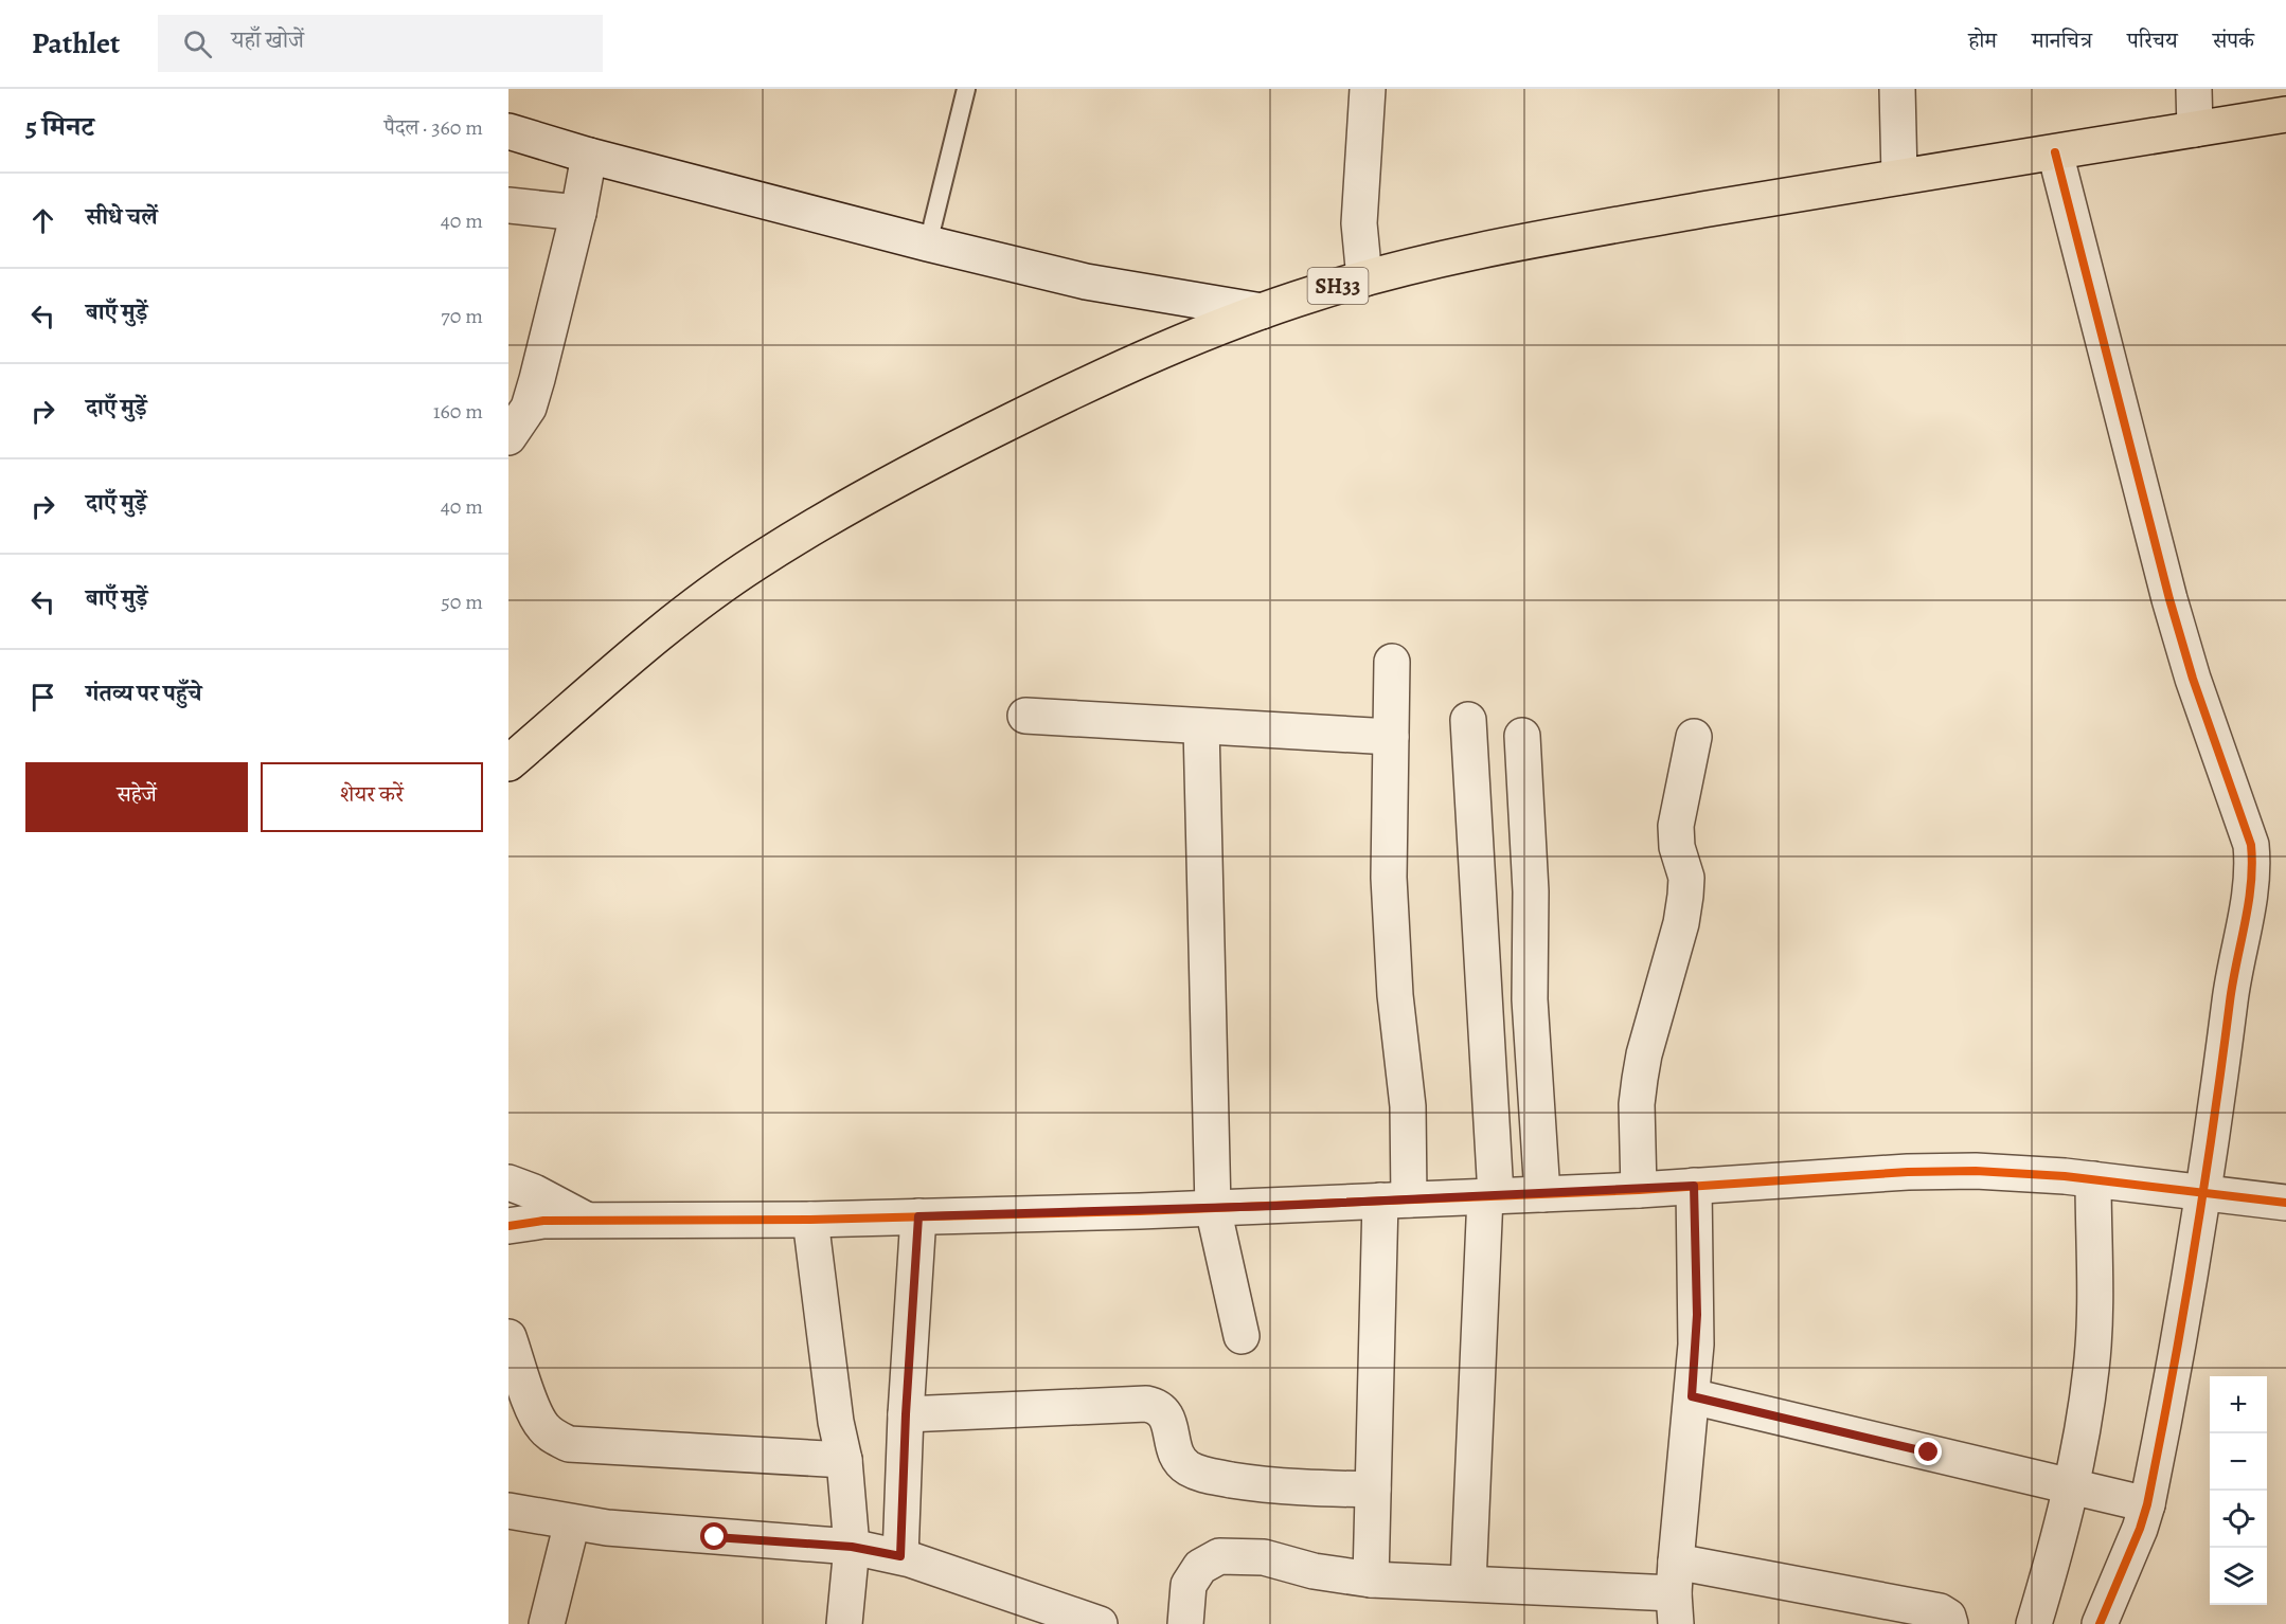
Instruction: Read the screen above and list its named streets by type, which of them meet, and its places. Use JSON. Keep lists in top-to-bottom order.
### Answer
{
  "streets": {
    "main road": ["SH33"]
  },
  "page": {
    "header": "Pathlet",
    "search": "यहाँ खोजें",
    "nav": [
      "होम",
      "मानचित्र",
      "परिचय",
      "संपर्क"
    ],
    "heading": ["5 मिनट", "पैदल · 360 m"],
    "list": [
      ["सीधे चलें", "40 m"],
      ["बाएँ मुड़ें", "70 m"],
      ["दाएँ मुड़ें", "160 m"],
      ["दाएँ मुड़ें", "40 m"],
      ["बाएँ मुड़ें", "50 m"],
      "गंतव्य पर पहुँचे"
    ],
    "buttons": ["सहेजें", "शेयर करें"],
    "map_buttons": ["+", "−"]
  }
}
